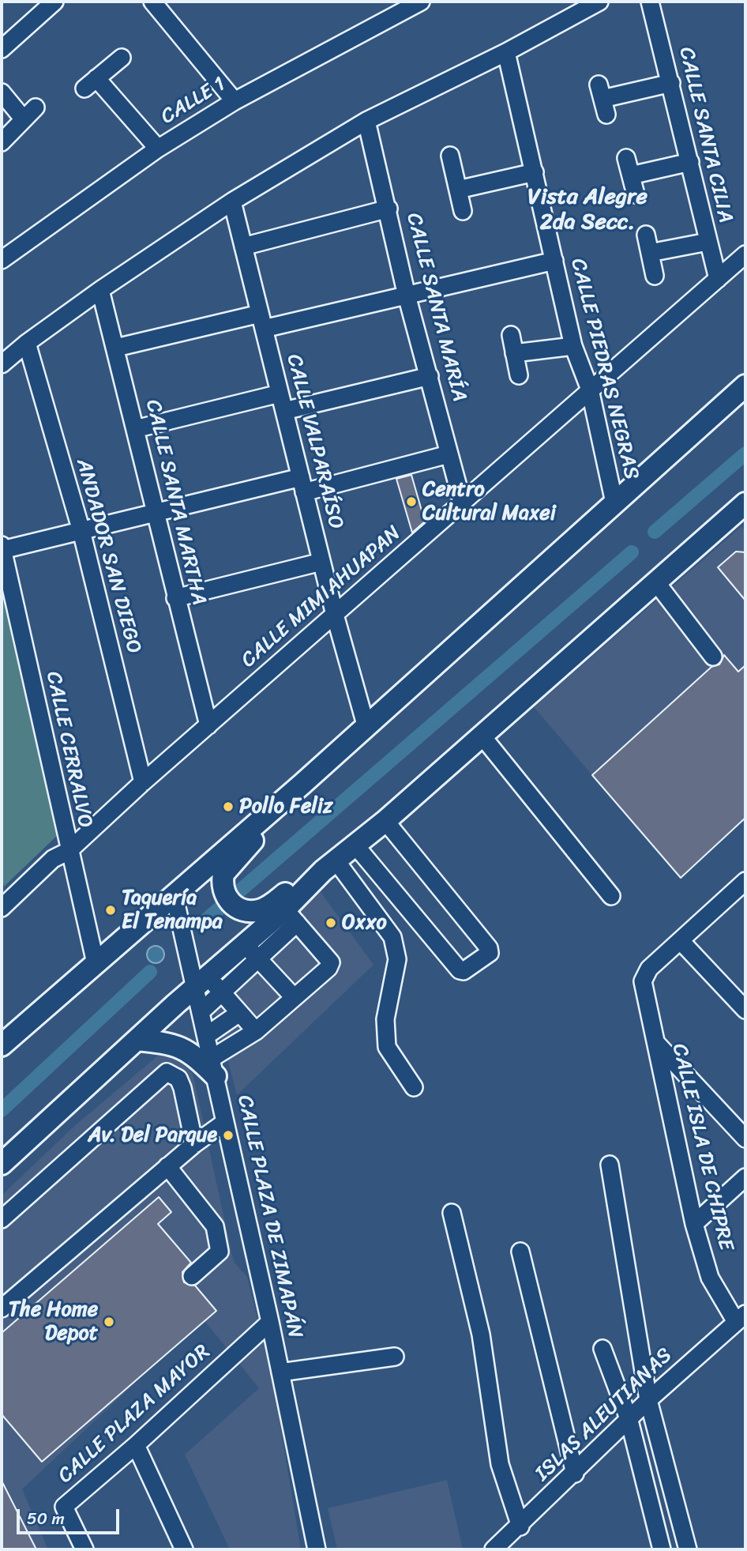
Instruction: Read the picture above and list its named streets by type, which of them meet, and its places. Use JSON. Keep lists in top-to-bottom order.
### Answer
{
  "streets": {
    "street": [
      "CALLE 1",
      "CALLE SANTA CILIA",
      "CALLE SANTA MARÍA",
      "CALLE PIEDRAS NEGRAS",
      "CALLE VALPARAÍSO",
      "CALLE SANTA MARTHA",
      "ANDADOR SAN DIEGO",
      "CALLE MIMIAHUAPAN",
      "CALLE CERRALVO",
      "CALLE ISLA DE CHIPRE",
      "CALLE PLAZA DE ZIMAPÁN",
      "CALLE PLAZA MAYOR",
      "ISLAS ALEUTIANAS"
    ]
  },
  "crossings": [
    ["CALLE SANTA CILIA", "CALLE MIMIAHUAPAN"],
    ["CALLE SANTA MARÍA", "CALLE MIMIAHUAPAN"],
    ["CALLE PIEDRAS NEGRAS", "CALLE MIMIAHUAPAN"],
    ["CALLE VALPARAÍSO", "CALLE MIMIAHUAPAN"],
    ["CALLE SANTA MARTHA", "CALLE MIMIAHUAPAN"],
    ["ANDADOR SAN DIEGO", "CALLE MIMIAHUAPAN"],
    ["CALLE MIMIAHUAPAN", "CALLE CERRALVO"],
    ["CALLE ISLA DE CHIPRE", "ISLAS ALEUTIANAS"],
    ["CALLE PLAZA DE ZIMAPÁN", "CALLE PLAZA MAYOR"]
  ],
  "districts": ["Vista Alegre 2da Secc."],
  "places": [
    "Centro Cultural Maxei",
    "Pollo Feliz",
    "Taquería El Tenampa",
    "Oxxo",
    "Av. Del Parque",
    "The Home Depot"
  ],
  "scale_bar": "50 m"
}
